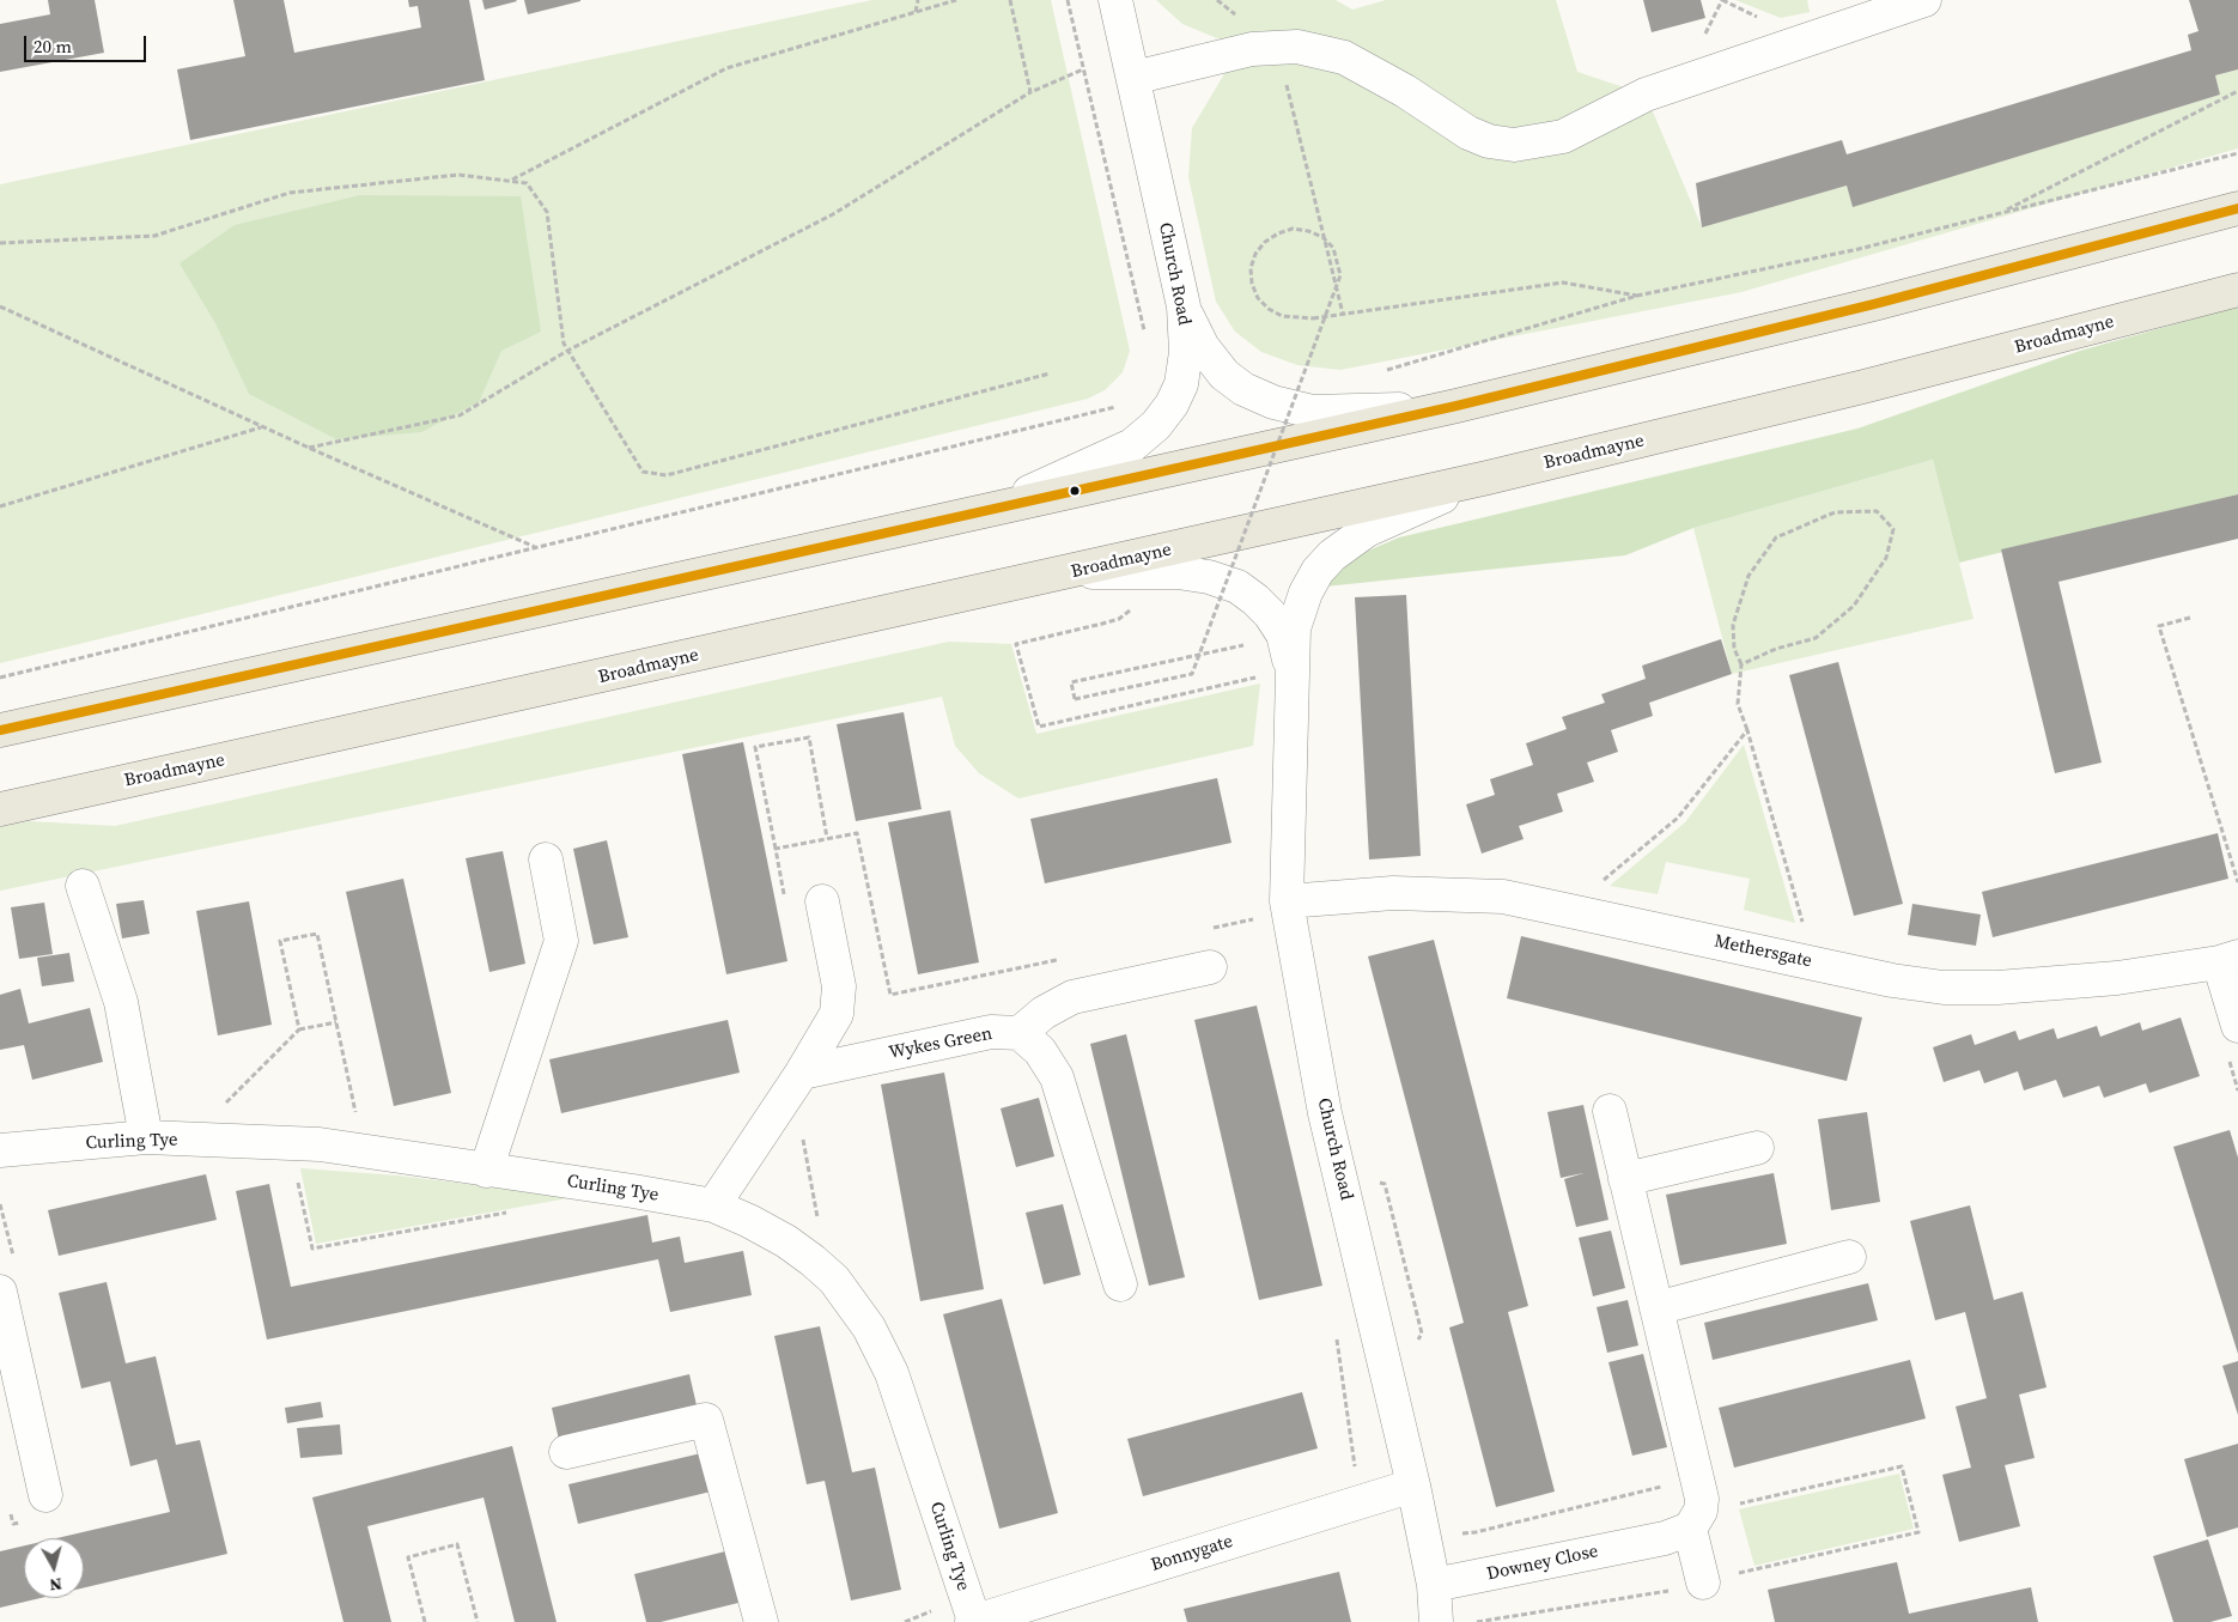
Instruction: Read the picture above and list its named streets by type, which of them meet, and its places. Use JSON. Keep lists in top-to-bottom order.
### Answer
{
  "streets": {
    "main road": ["Broadmayne"],
    "street": [
      "Church Road",
      "Methersgate",
      "Wykes Green",
      "Curling Tye",
      "Bonnygate",
      "Downey Close"
    ]
  },
  "crossings": [
    ["Church Road", "Broadmayne"],
    ["Church Road", "Methersgate"],
    ["Church Road", "Bonnygate"],
    ["Church Road", "Downey Close"],
    ["Curling Tye", "Bonnygate"]
  ],
  "scale_bar": "20 m",
  "north": "bottom"
}
